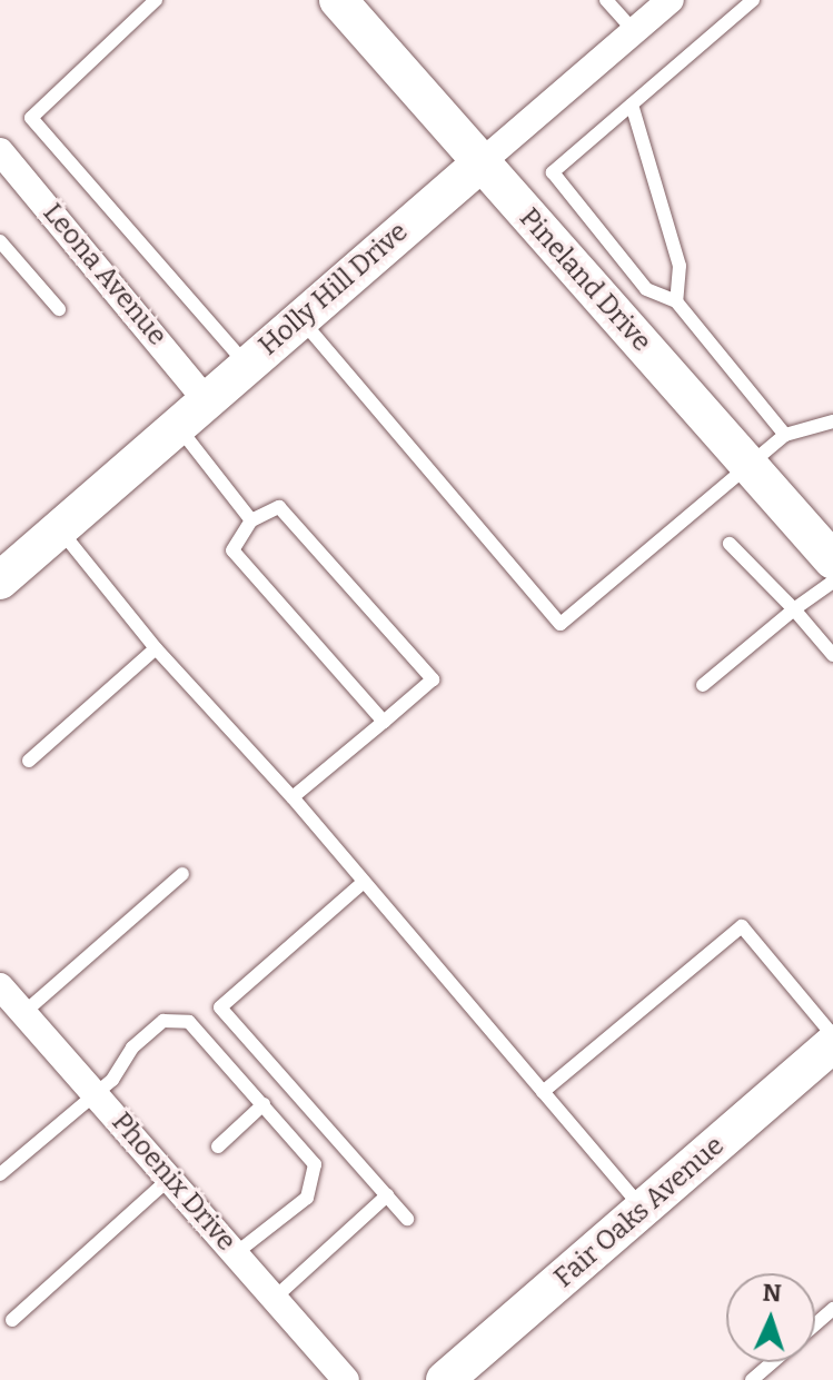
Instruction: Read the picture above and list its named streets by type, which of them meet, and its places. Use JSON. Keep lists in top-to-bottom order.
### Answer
{
  "streets": {
    "street": [
      "Leona Avenue",
      "Pineland Drive",
      "Holly Hill Drive",
      "Phoenix Drive",
      "Fair Oaks Avenue"
    ]
  },
  "crossings": [
    ["Leona Avenue", "Holly Hill Drive"],
    ["Pineland Drive", "Holly Hill Drive"]
  ],
  "north": "top"
}
